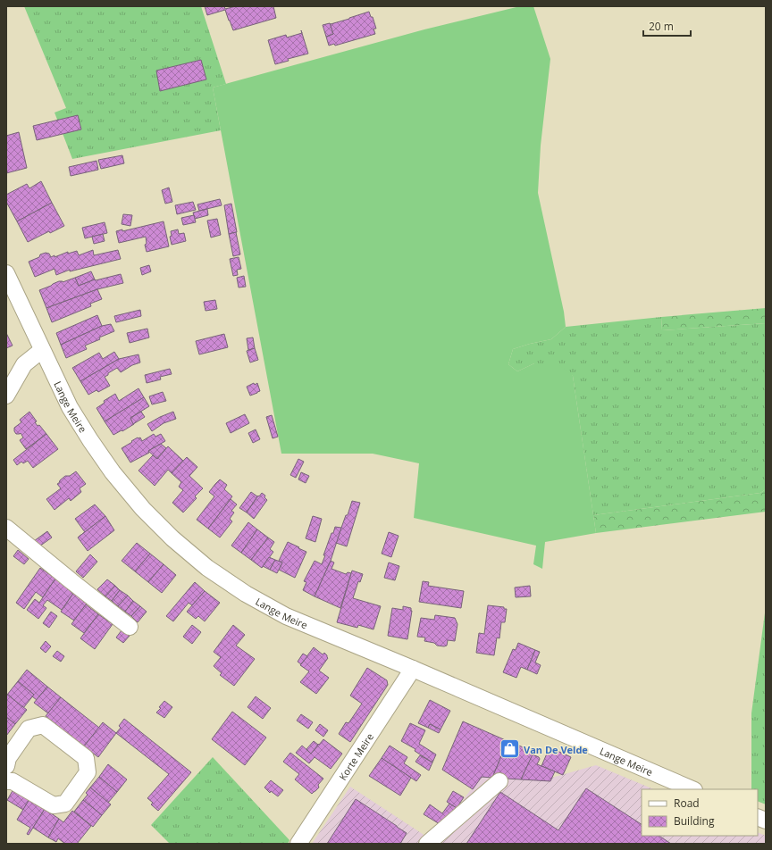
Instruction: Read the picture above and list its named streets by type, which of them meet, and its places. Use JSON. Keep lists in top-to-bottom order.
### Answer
{
  "streets": {
    "street": ["Lange Meire", "Korte Meire"]
  },
  "crossings": [
    ["Lange Meire", "Korte Meire"]
  ],
  "places": {
    "shop": ["Van De Velde"]
  },
  "legend": ["Road", "Building"],
  "scale_bar": "20 m"
}
